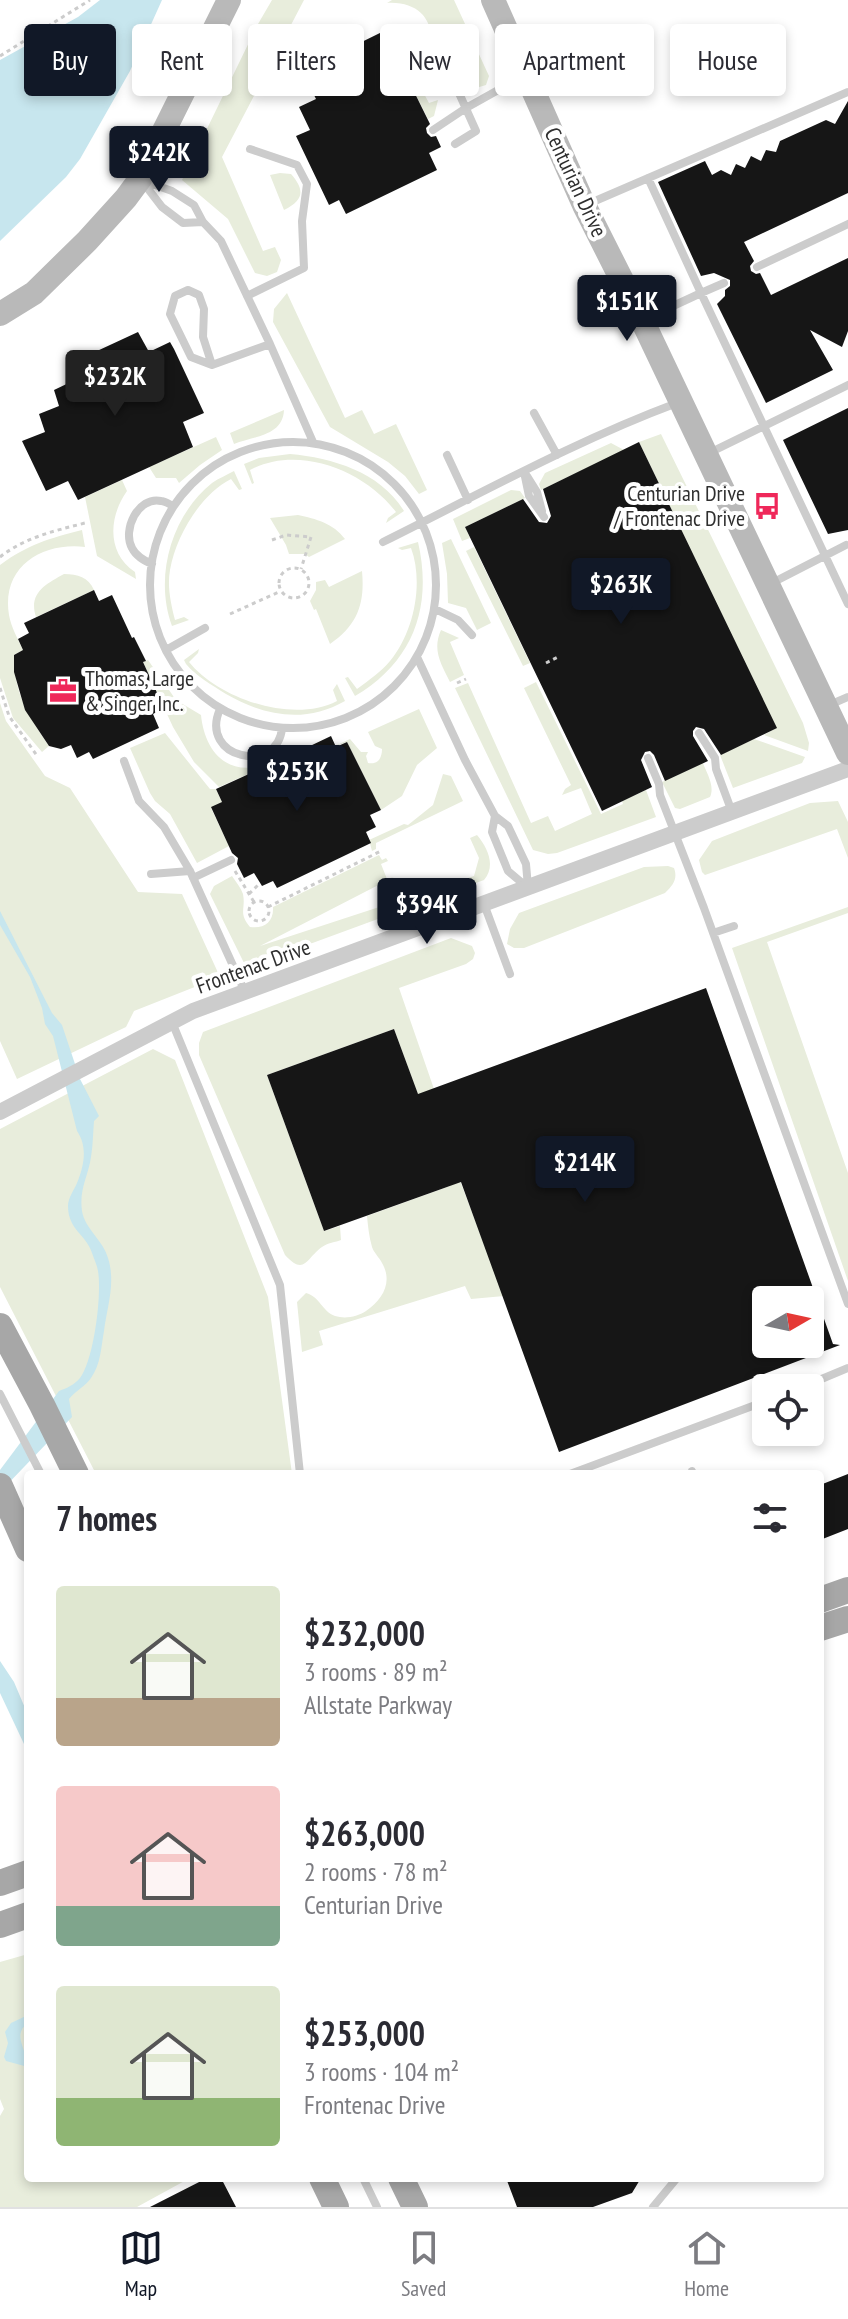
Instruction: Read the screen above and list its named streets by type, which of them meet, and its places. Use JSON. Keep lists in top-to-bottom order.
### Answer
{
  "streets": {
    "street": ["Centurian Drive", "Frontenac Drive"]
  },
  "places": {
    "bus stop": ["Centurian Drive / Frontenac Drive"],
    "office": ["Thomas, Large & Singer Inc."]
  },
  "north": "right",
  "page": {
    "chip": [
      "Buy",
      "Rent",
      "Filters",
      "New",
      "Apartment",
      "House"
    ],
    "price": [
      "$242K",
      "$151K",
      "$232K",
      "$263K",
      "$253K",
      "$394K",
      "$214K"
    ],
    "heading": "7 homes",
    "list": [
      {
        "name": "$232,000",
        "note": "3 rooms · 89 m² · Allstate Parkway"
      },
      {
        "name": "$263,000",
        "note": "2 rooms · 78 m² · Centurian Drive"
      },
      {
        "name": "$253,000",
        "note": "3 rooms · 104 m² · Frontenac Drive"
      }
    ],
    "tabs": ["Map", "Saved", "Home"]
  }
}
